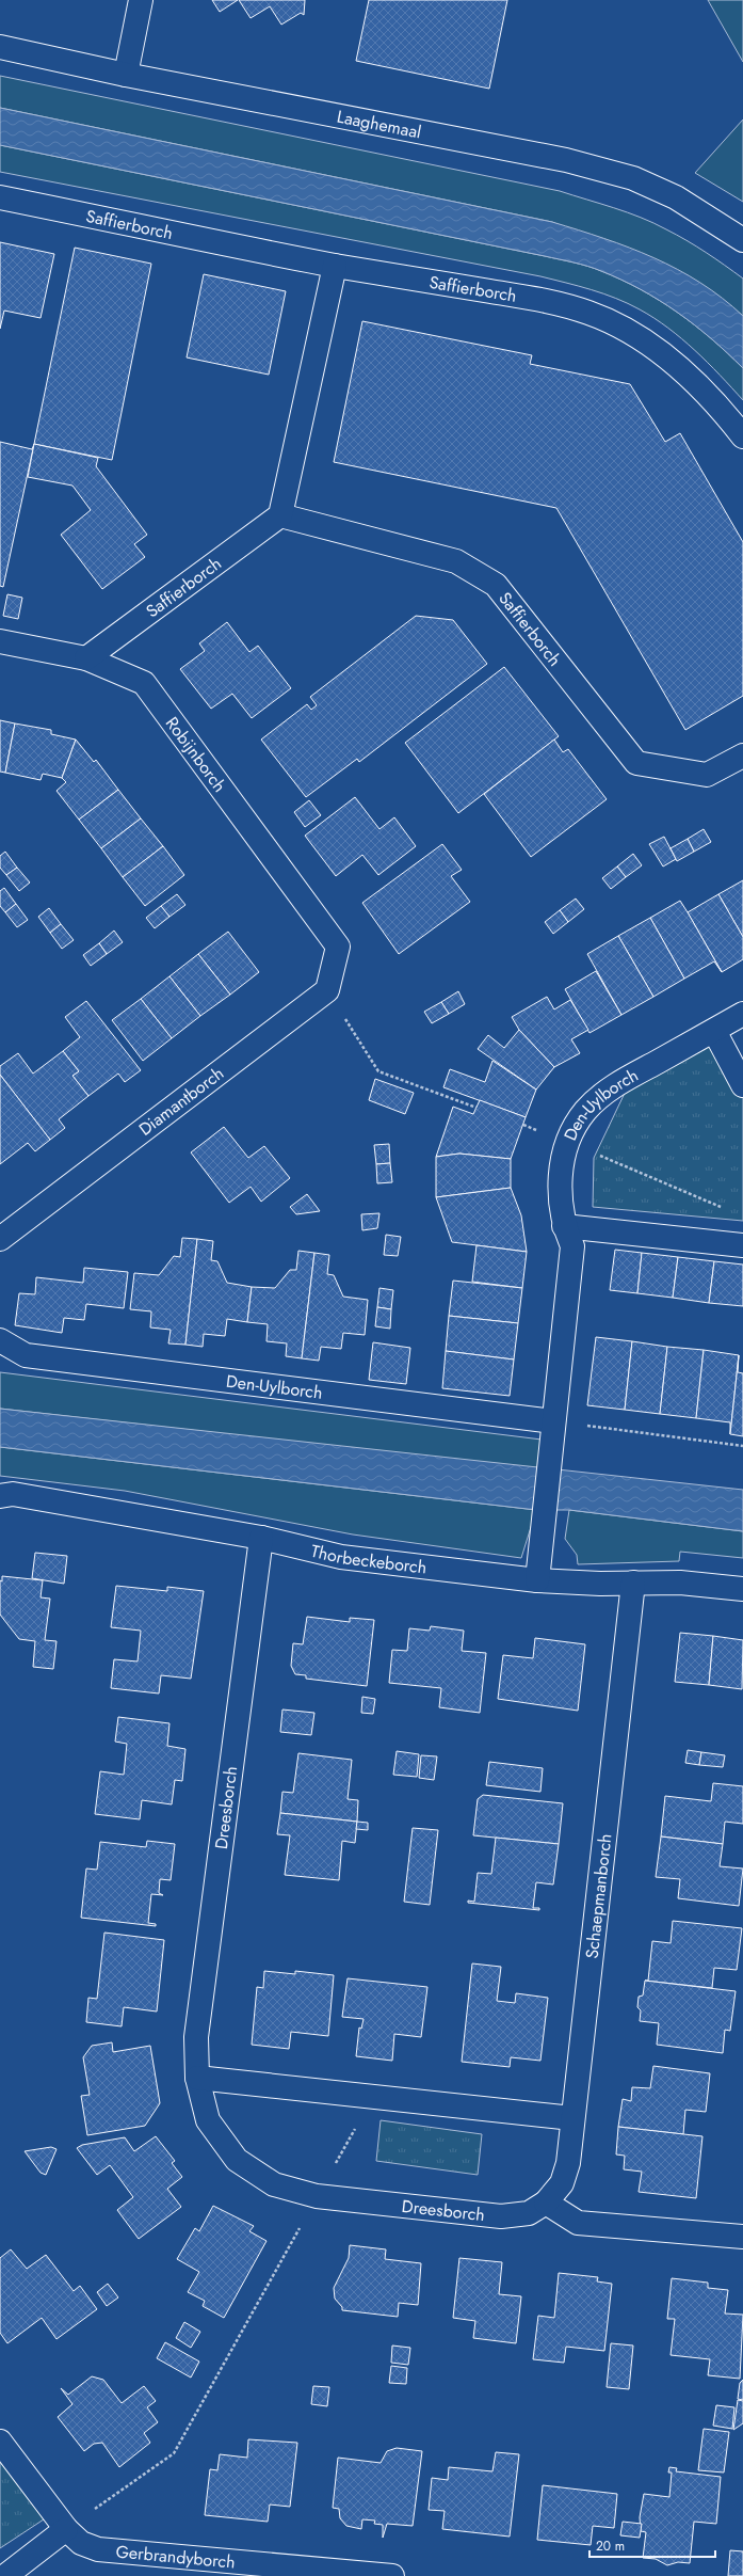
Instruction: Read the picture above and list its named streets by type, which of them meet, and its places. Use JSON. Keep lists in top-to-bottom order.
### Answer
{
  "streets": {
    "street": [
      "Laaghemaal",
      "Saffierborch",
      "Robijnborch",
      "Diamantborch",
      "Den-Uylborch",
      "Thorbeckeborch",
      "Dreesborch",
      "Schaepmanborch",
      "Gerbrandyborch"
    ]
  },
  "crossings": [
    ["Saffierborch", "Robijnborch"],
    ["Robijnborch", "Diamantborch"],
    ["Den-Uylborch", "Thorbeckeborch"],
    ["Thorbeckeborch", "Dreesborch"],
    ["Thorbeckeborch", "Schaepmanborch"],
    ["Dreesborch", "Schaepmanborch"]
  ],
  "scale_bar": "20 m"
}
